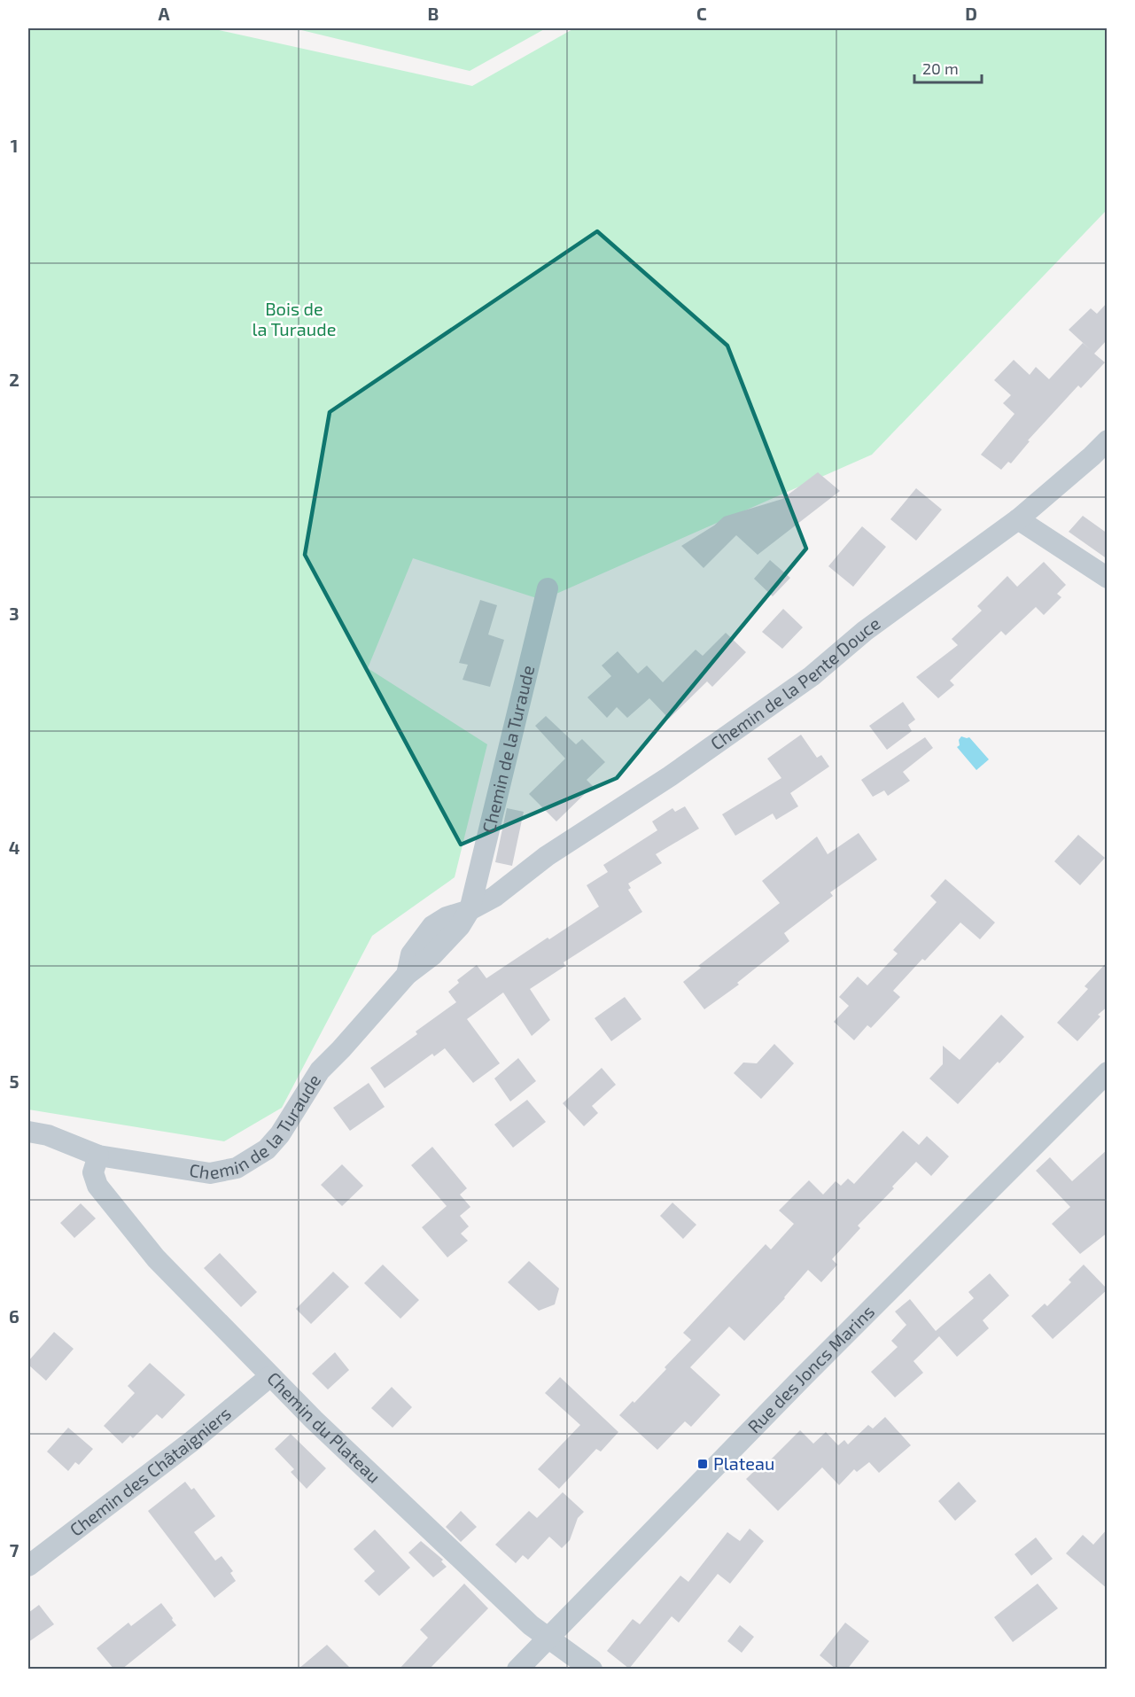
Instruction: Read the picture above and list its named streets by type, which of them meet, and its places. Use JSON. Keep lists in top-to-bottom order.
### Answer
{
  "streets": {
    "street": [
      "Chemin de la Pente Douce",
      "Chemin de la Turaude",
      "Rue des Joncs Marins",
      "Chemin du Plateau",
      "Chemin des Châtaigniers"
    ]
  },
  "crossings": [
    ["Chemin de la Pente Douce", "Chemin de la Turaude"],
    ["Chemin de la Turaude", "Chemin du Plateau"],
    ["Rue des Joncs Marins", "Chemin du Plateau"],
    ["Chemin du Plateau", "Chemin des Châtaigniers"]
  ],
  "parks": ["Bois de la Turaude"],
  "places": {
    "transit": ["Plateau"]
  },
  "scale_bar": "20 m",
  "grid": {
    "columns": [
      "A",
      "B",
      "C",
      "D"
    ],
    "rows": [
      "1",
      "2",
      "3",
      "4",
      "5",
      "6",
      "7"
    ]
  }
}
